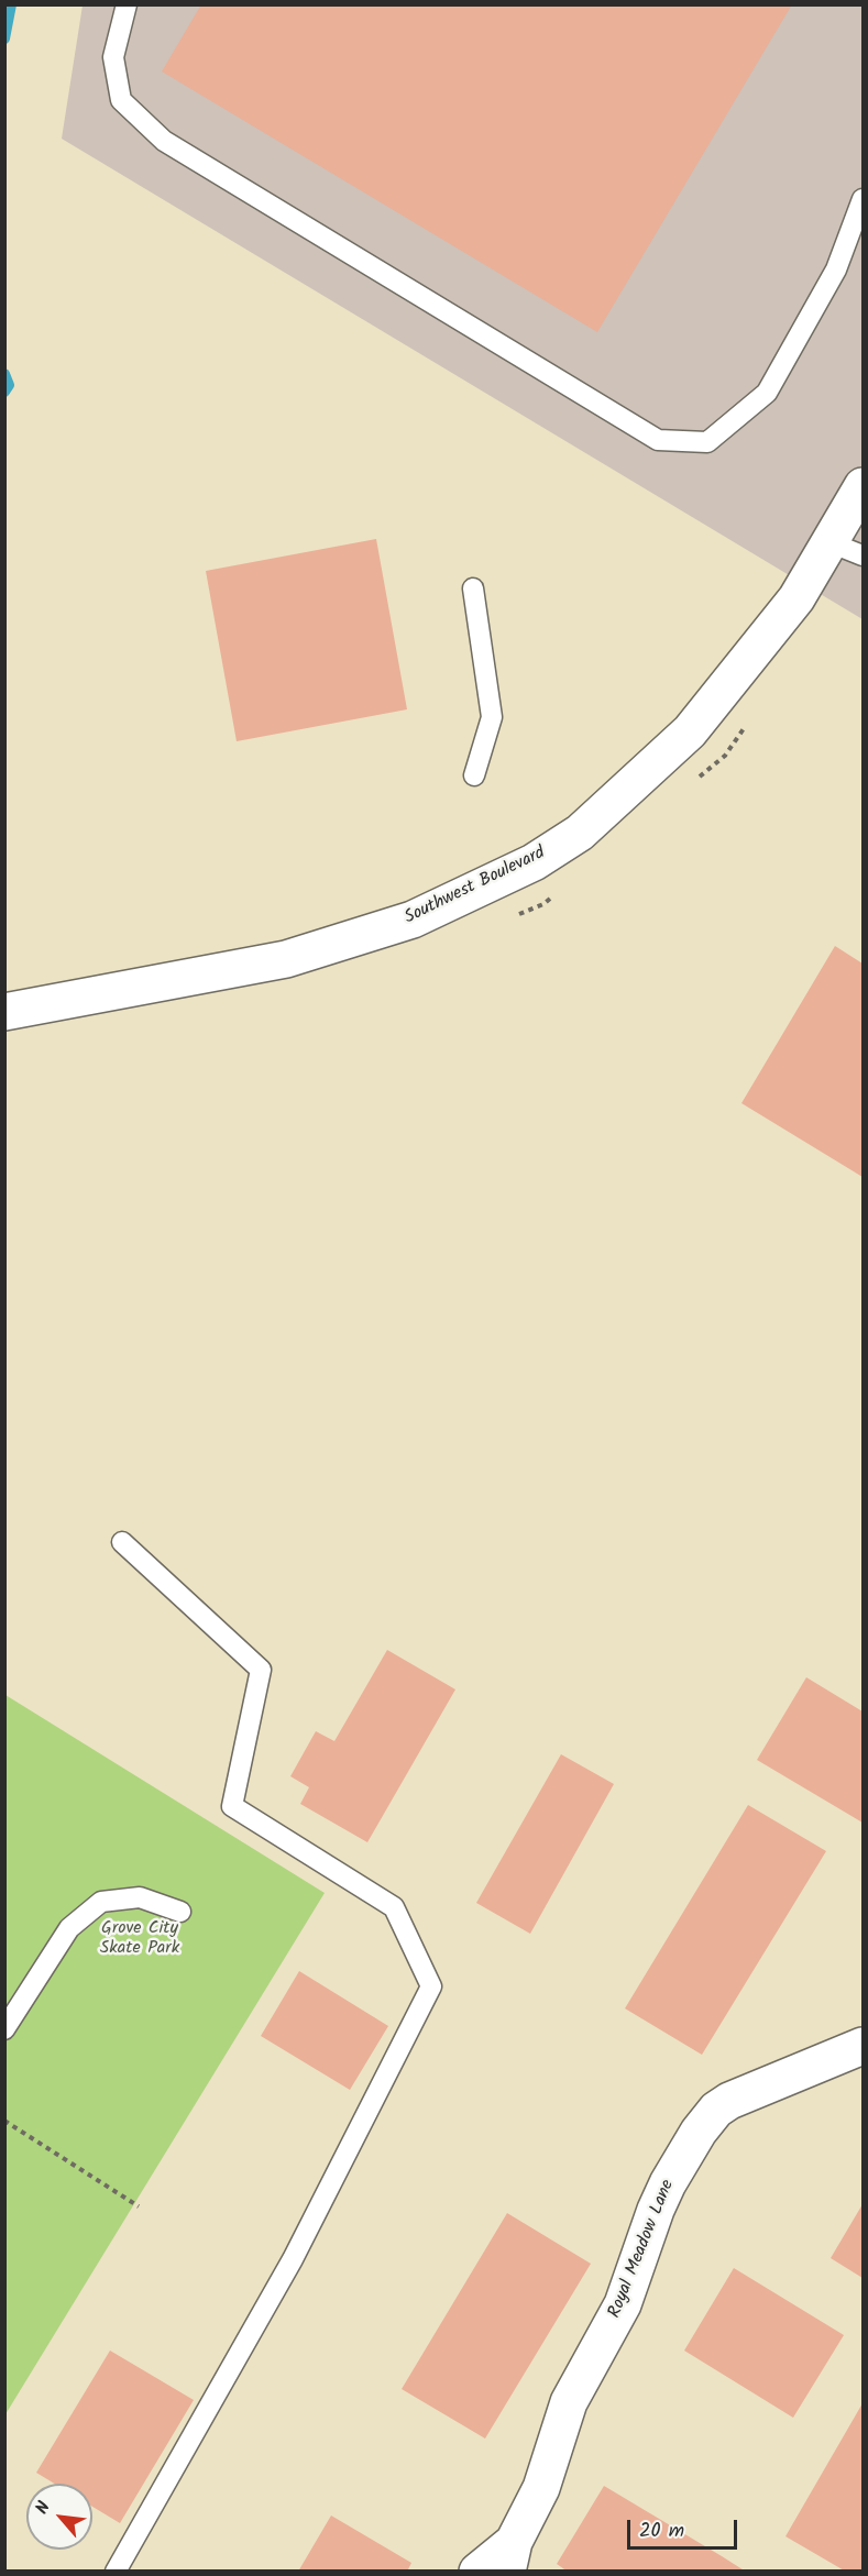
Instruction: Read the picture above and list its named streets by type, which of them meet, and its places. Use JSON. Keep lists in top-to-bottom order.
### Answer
{
  "streets": {
    "street": ["Southwest Boulevard", "Royal Meadow Lane"]
  },
  "parks": ["Grove City Skate Park"],
  "scale_bar": "20 m",
  "north": "top left"
}
